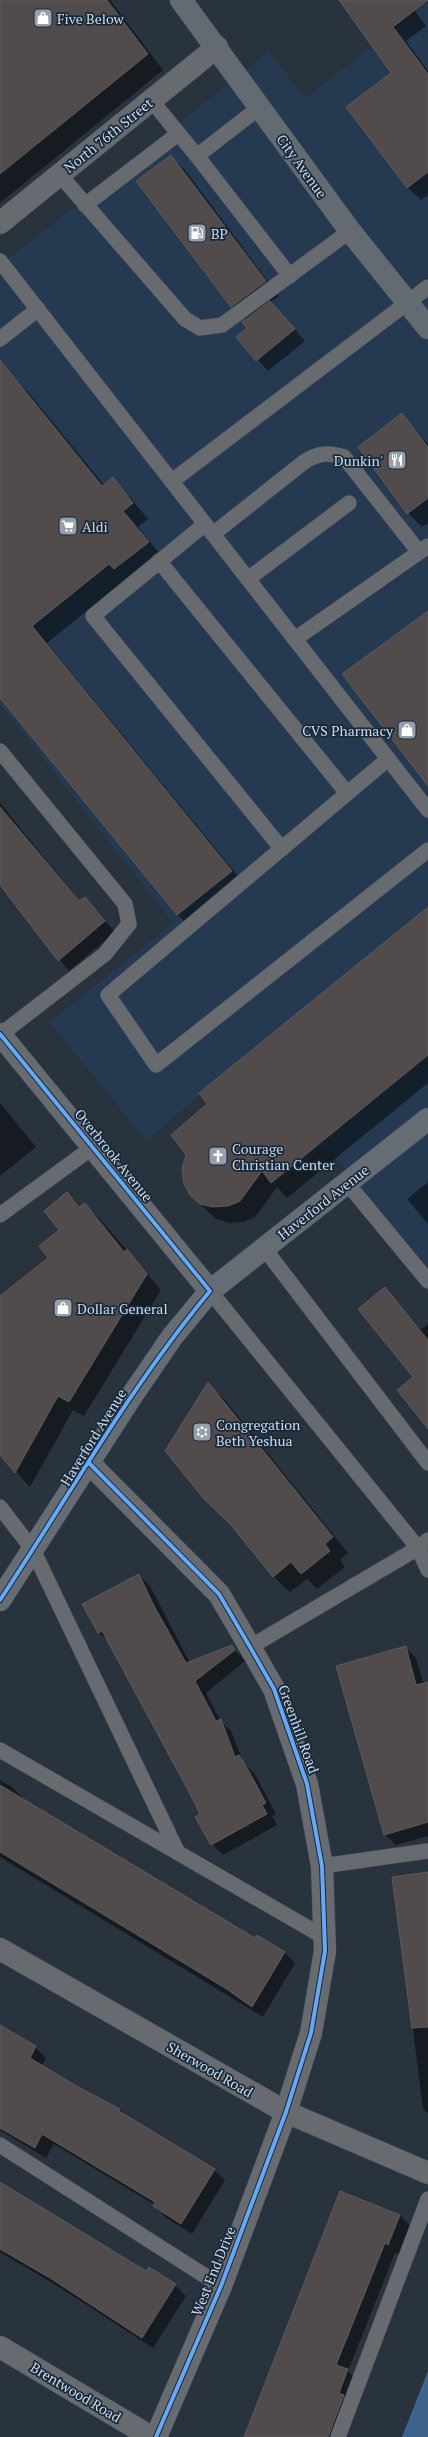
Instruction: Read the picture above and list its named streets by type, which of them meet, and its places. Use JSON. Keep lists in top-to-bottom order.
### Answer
{
  "streets": {
    "highway": ["City Avenue"],
    "main road": ["Haverford Avenue"],
    "street": [
      "North 76th Street",
      "Overbrook Avenue",
      "Greenhill Road",
      "Sherwood Road",
      "West End Drive",
      "Brentwood Road"
    ]
  },
  "crossings": [
    ["North 76th Street", "City Avenue"],
    ["Overbrook Avenue", "Haverford Avenue"],
    ["Haverford Avenue", "Greenhill Road"],
    ["Greenhill Road", "Sherwood Road"],
    ["Greenhill Road", "West End Drive"],
    ["Sherwood Road", "West End Drive"]
  ],
  "places": {
    "shop": ["Five Below", "CVS Pharmacy", "Dollar General"],
    "fuel station": ["BP"],
    "restaurant": ["Dunkin'"],
    "supermarket": ["Aldi"],
    "church": ["Courage Christian Center"],
    "synagogue": ["Congregation Beth Yeshua"]
  }
}
